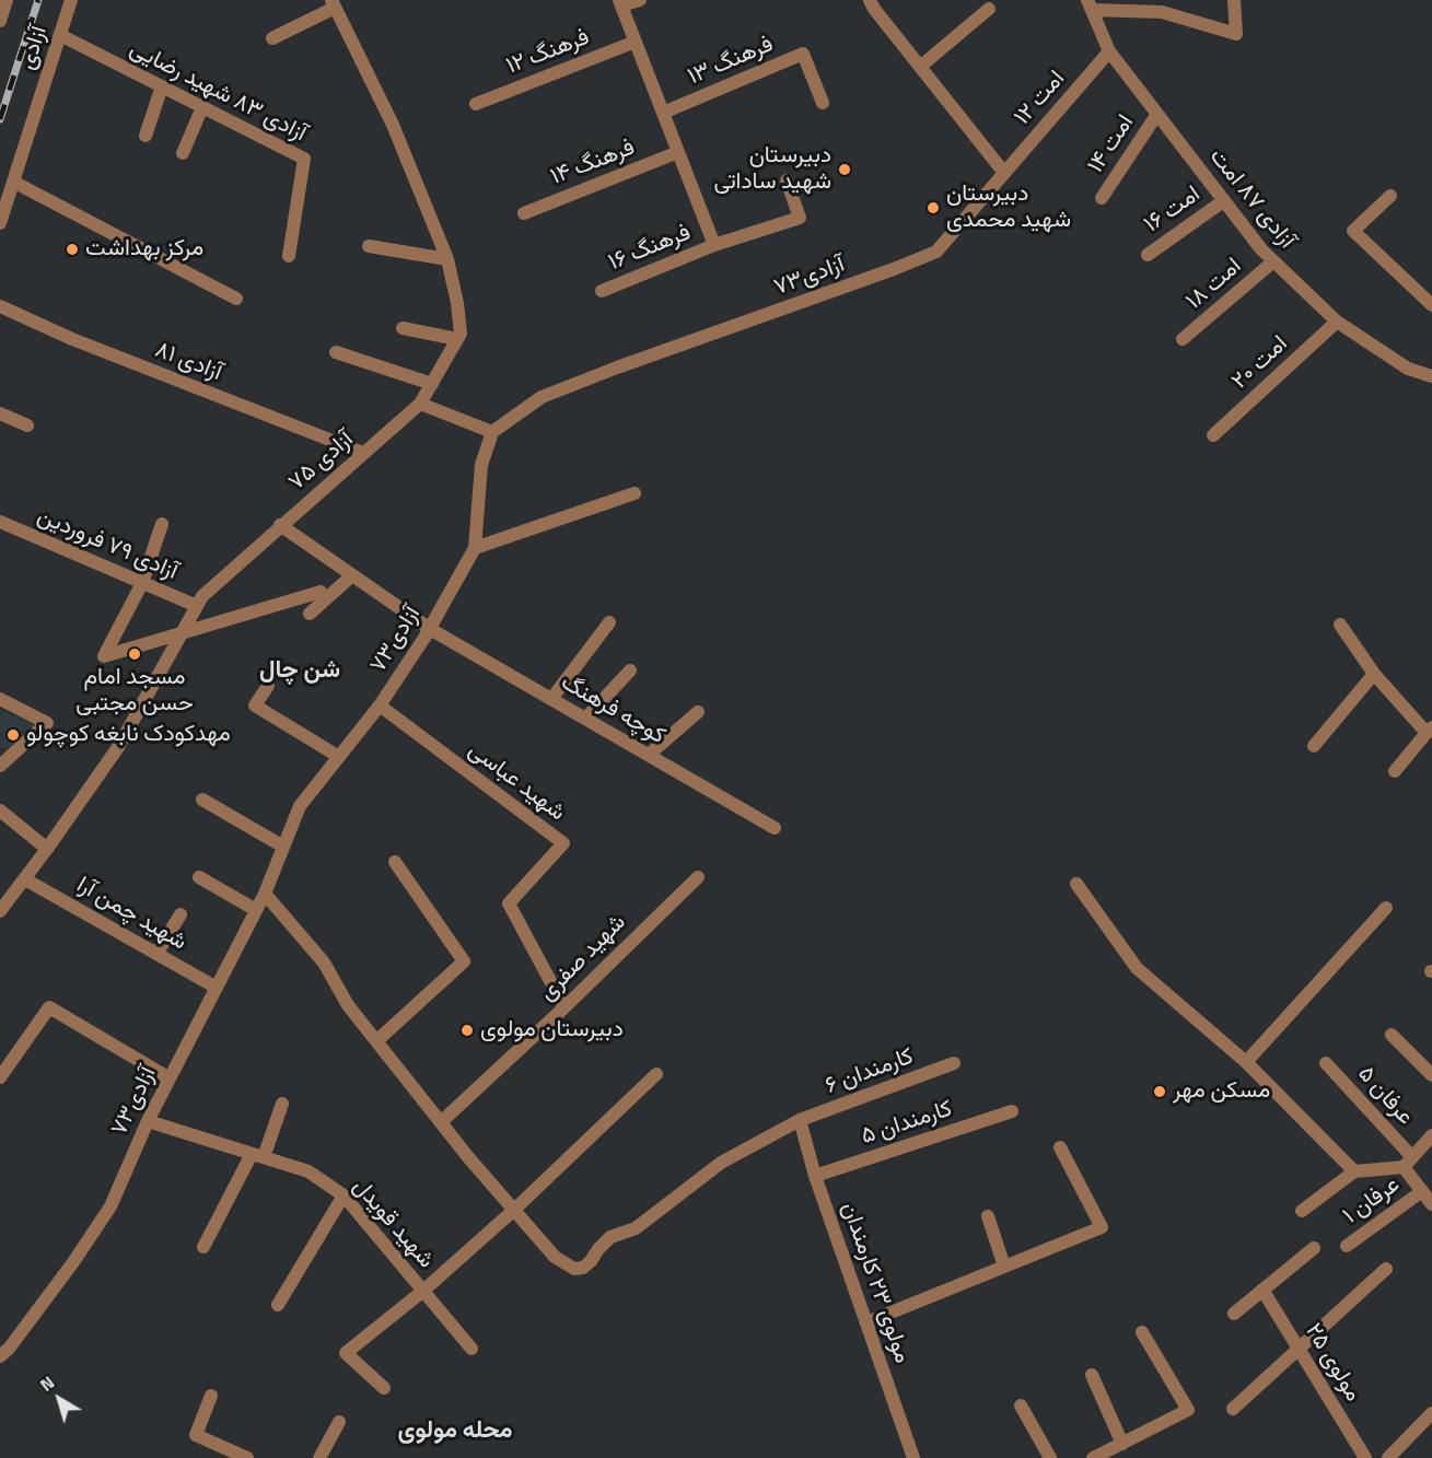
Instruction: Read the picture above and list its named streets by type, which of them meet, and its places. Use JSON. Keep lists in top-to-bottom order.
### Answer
{
  "streets": {
    "street": [
      "آزادی",
      "فرهنگ ۱۲",
      "فرهنگ ۱۳",
      "آزادی ۸۳ شهید رضایی",
      "امت ۱۲",
      "امت ۱۴",
      "فرهنگ ۱۴",
      "آزادی ۸۷ امت",
      "امت ۱۶",
      "فرهنگ ۱۶",
      "آزادی۷۳",
      "امت ۱۸",
      "آزادی ۸۱",
      "امت ۲۰",
      "آزادی ۷۵",
      "آزادی ۷۹ فروردین",
      "کوچه فرهنگ",
      "شهید عباسی",
      "شهید چمن آرا",
      "شهید صفری",
      "کارمندان ۶",
      "عرفان ۵",
      "کارمندان ۵",
      "عرفان ۱",
      "شهید قویدل",
      "مولوی ۲۳ کارمندان",
      "مولوی ۲۵"
    ]
  },
  "crossings": [
    ["آزادی", "آزادی ۸۳ شهید رضایی"],
    ["امت ۱۲", "آزادی ۸۷ امت"],
    ["امت ۱۲", "آزادی۷۳"],
    ["امت ۱۴", "آزادی ۸۷ امت"],
    ["آزادی ۸۷ امت", "امت ۱۶"],
    ["آزادی ۸۷ امت", "امت ۱۸"],
    ["آزادی ۸۷ امت", "امت ۲۰"],
    ["آزادی۷۳", "کوچه فرهنگ"],
    ["آزادی۷۳", "شهید عباسی"],
    ["آزادی۷۳", "شهید چمن آرا"],
    ["آزادی۷۳", "شهید قویدل"],
    ["آزادی ۸۱", "آزادی ۷۵"],
    ["آزادی ۷۵", "آزادی ۷۹ فروردین"],
    ["آزادی ۷۵", "کوچه فرهنگ"],
    ["آزادی ۷۵", "شهید چمن آرا"],
    ["شهید عباسی", "شهید صفری"],
    ["کارمندان ۶", "مولوی ۲۳ کارمندان"],
    ["عرفان ۵", "عرفان ۱"],
    ["کارمندان ۵", "مولوی ۲۳ کارمندان"]
  ],
  "districts": ["شن چال", "محله مولوی"],
  "places": [
    "دبیرستان شهید ساداتی",
    "دبیرستان شهید محمدی",
    "مرکز بهداشت",
    "مسجد امام حسن مجتبی",
    "مهدکودک نابغه کوچولو",
    "دبیرستان مولوی",
    "مسکن مهر"
  ],
  "north": "top left"
}
